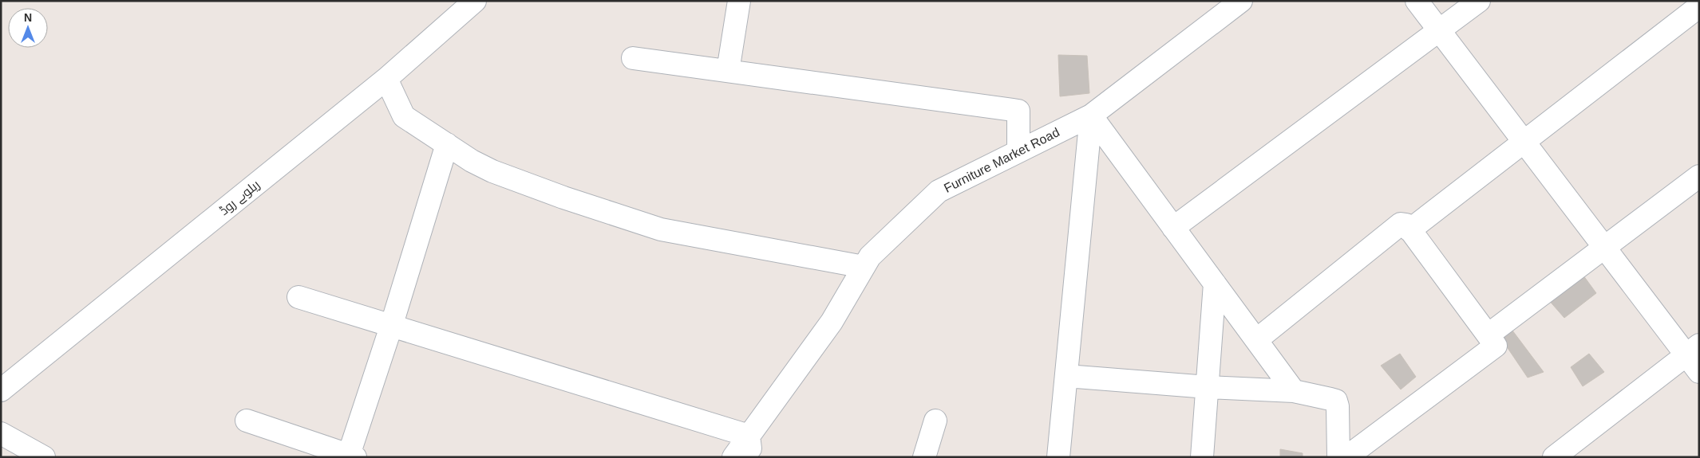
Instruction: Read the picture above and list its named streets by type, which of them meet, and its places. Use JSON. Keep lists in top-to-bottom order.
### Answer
{
  "streets": {
    "street": ["Furniture Market Road", "ریلوے روڈ"]
  },
  "north": "top"
}
